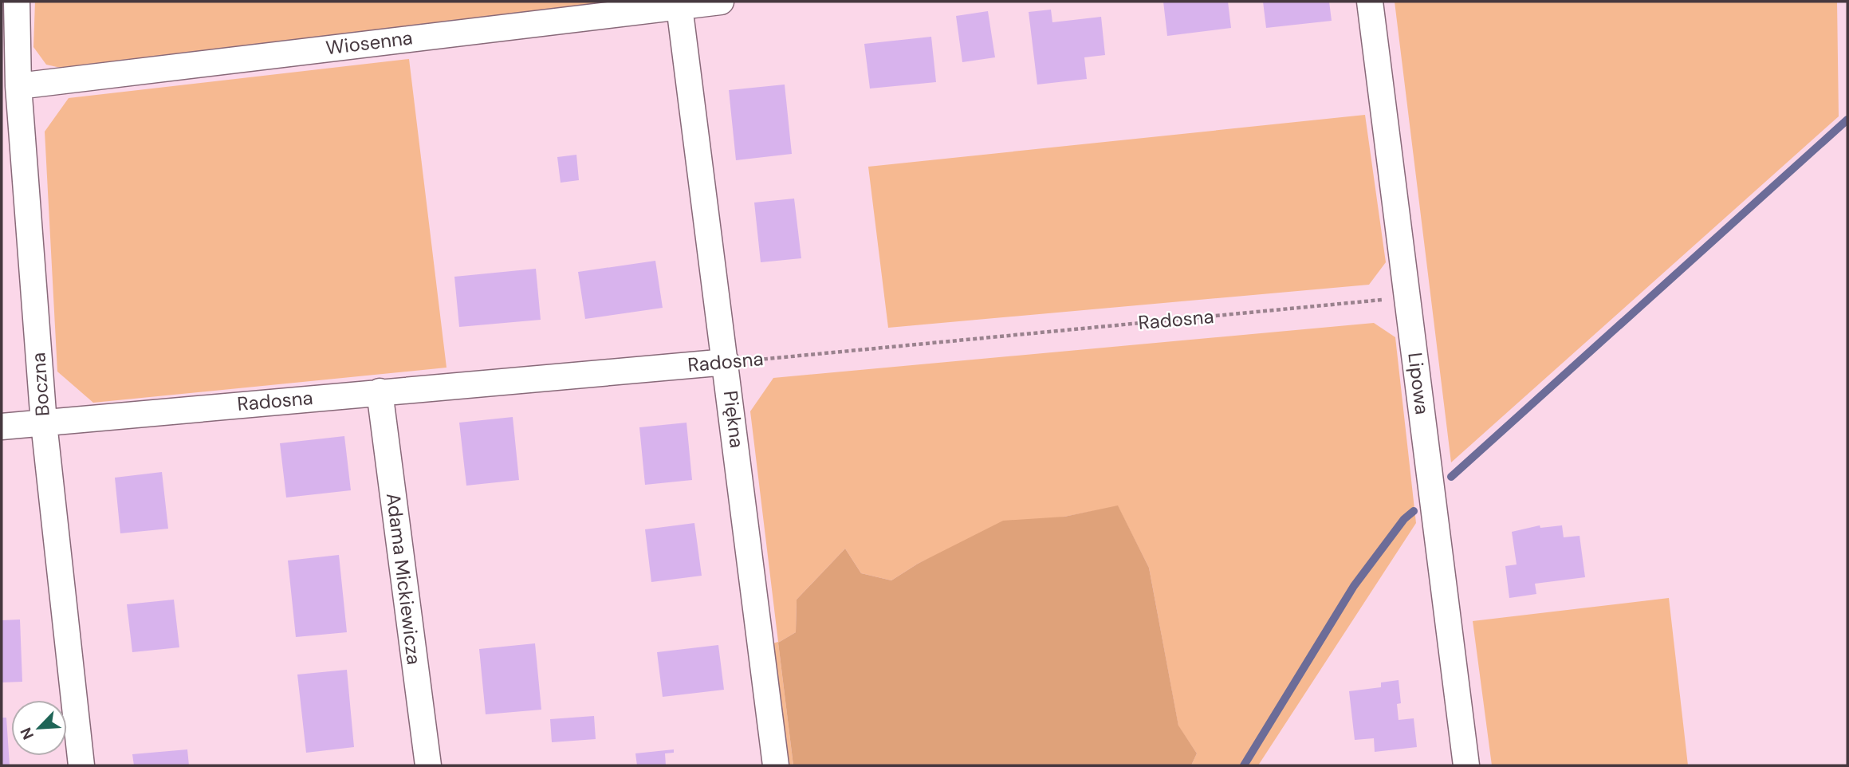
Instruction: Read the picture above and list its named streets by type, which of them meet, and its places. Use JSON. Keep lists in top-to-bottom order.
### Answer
{
  "streets": {
    "street": [
      "Wiosenna",
      "Radosna",
      "Lipowa",
      "Boczna",
      "Piękna",
      "Adama Mickiewicza"
    ]
  },
  "crossings": [
    ["Wiosenna", "Boczna"],
    ["Wiosenna", "Piękna"],
    ["Radosna", "Lipowa"],
    ["Radosna", "Boczna"],
    ["Radosna", "Piękna"],
    ["Radosna", "Adama Mickiewicza"]
  ],
  "north": "bottom left"
}
